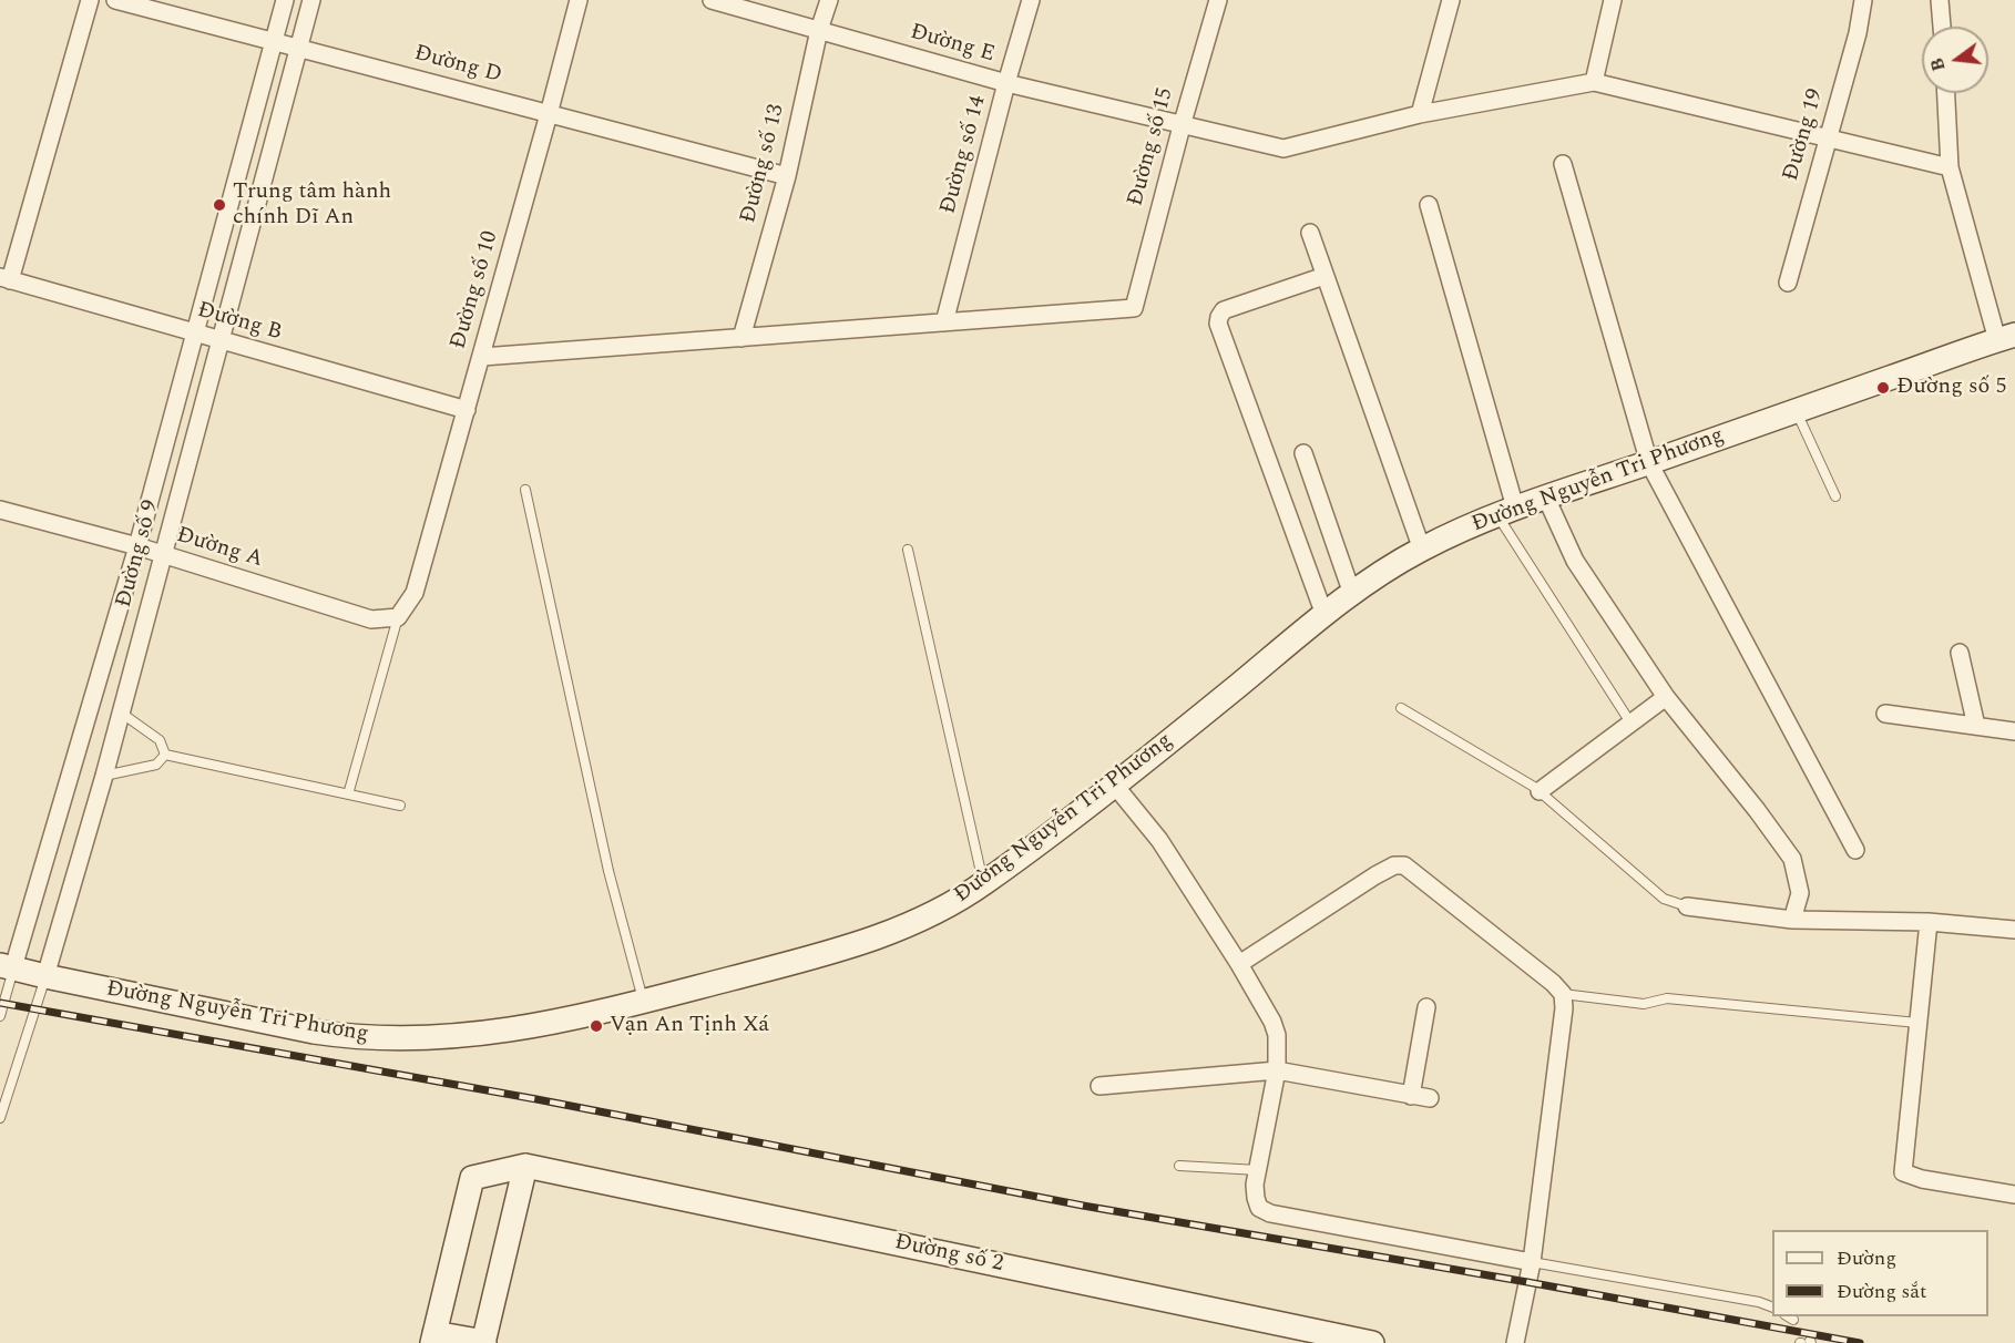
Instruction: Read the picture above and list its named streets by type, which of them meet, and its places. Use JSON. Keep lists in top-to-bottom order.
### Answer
{
  "streets": {
    "main road": ["Đường Nguyễn Tri Phương", "Đường số 2"],
    "street": [
      "Đường E",
      "Đường D",
      "Đường 19",
      "Đường số 15",
      "Đường số 14",
      "Đường số 13",
      "Đường số 10",
      "Đường B",
      "Đường A",
      "Đường số 9"
    ]
  },
  "crossings": [
    ["Đường E", "Đường số 15"],
    ["Đường E", "Đường số 14"],
    ["Đường E", "Đường số 13"],
    ["Đường D", "Đường số 13"],
    ["Đường D", "Đường số 10"],
    ["Đường D", "Đường số 9"],
    ["Đường số 15", "Đường số 14"],
    ["Đường số 10", "Đường B"],
    ["Đường số 10", "Đường A"],
    ["Đường B", "Đường số 9"],
    ["Đường Nguyễn Tri Phương", "Đường số 9"],
    ["Đường A", "Đường số 9"]
  ],
  "places": ["Trung tâm hành chính Dĩ An", "Đường số 5", "Vạn An Tịnh Xá"],
  "legend": ["Đường", "Đường sắt"],
  "north": "left"
}
